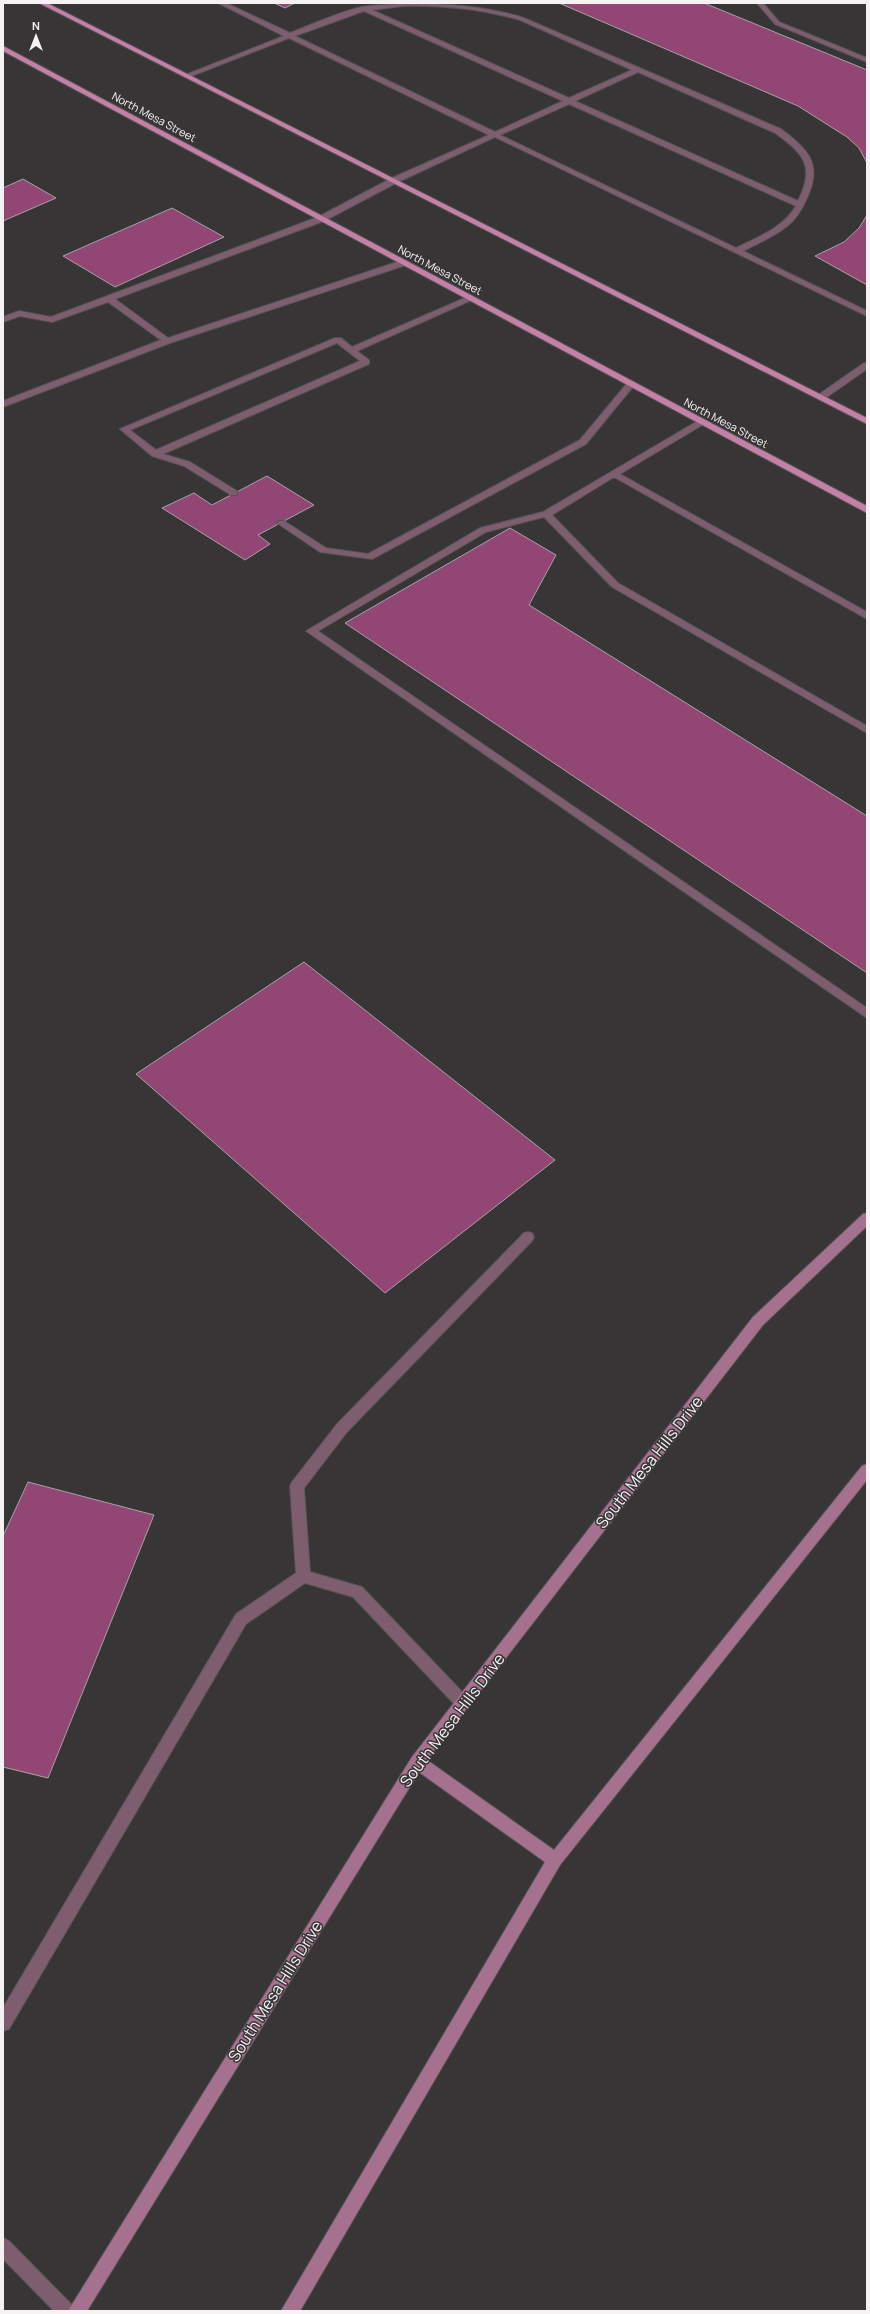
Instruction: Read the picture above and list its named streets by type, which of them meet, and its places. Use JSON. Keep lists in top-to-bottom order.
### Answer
{
  "streets": {
    "main road": ["North Mesa Street"],
    "street": ["South Mesa Hills Drive"]
  },
  "north": "top"
}
